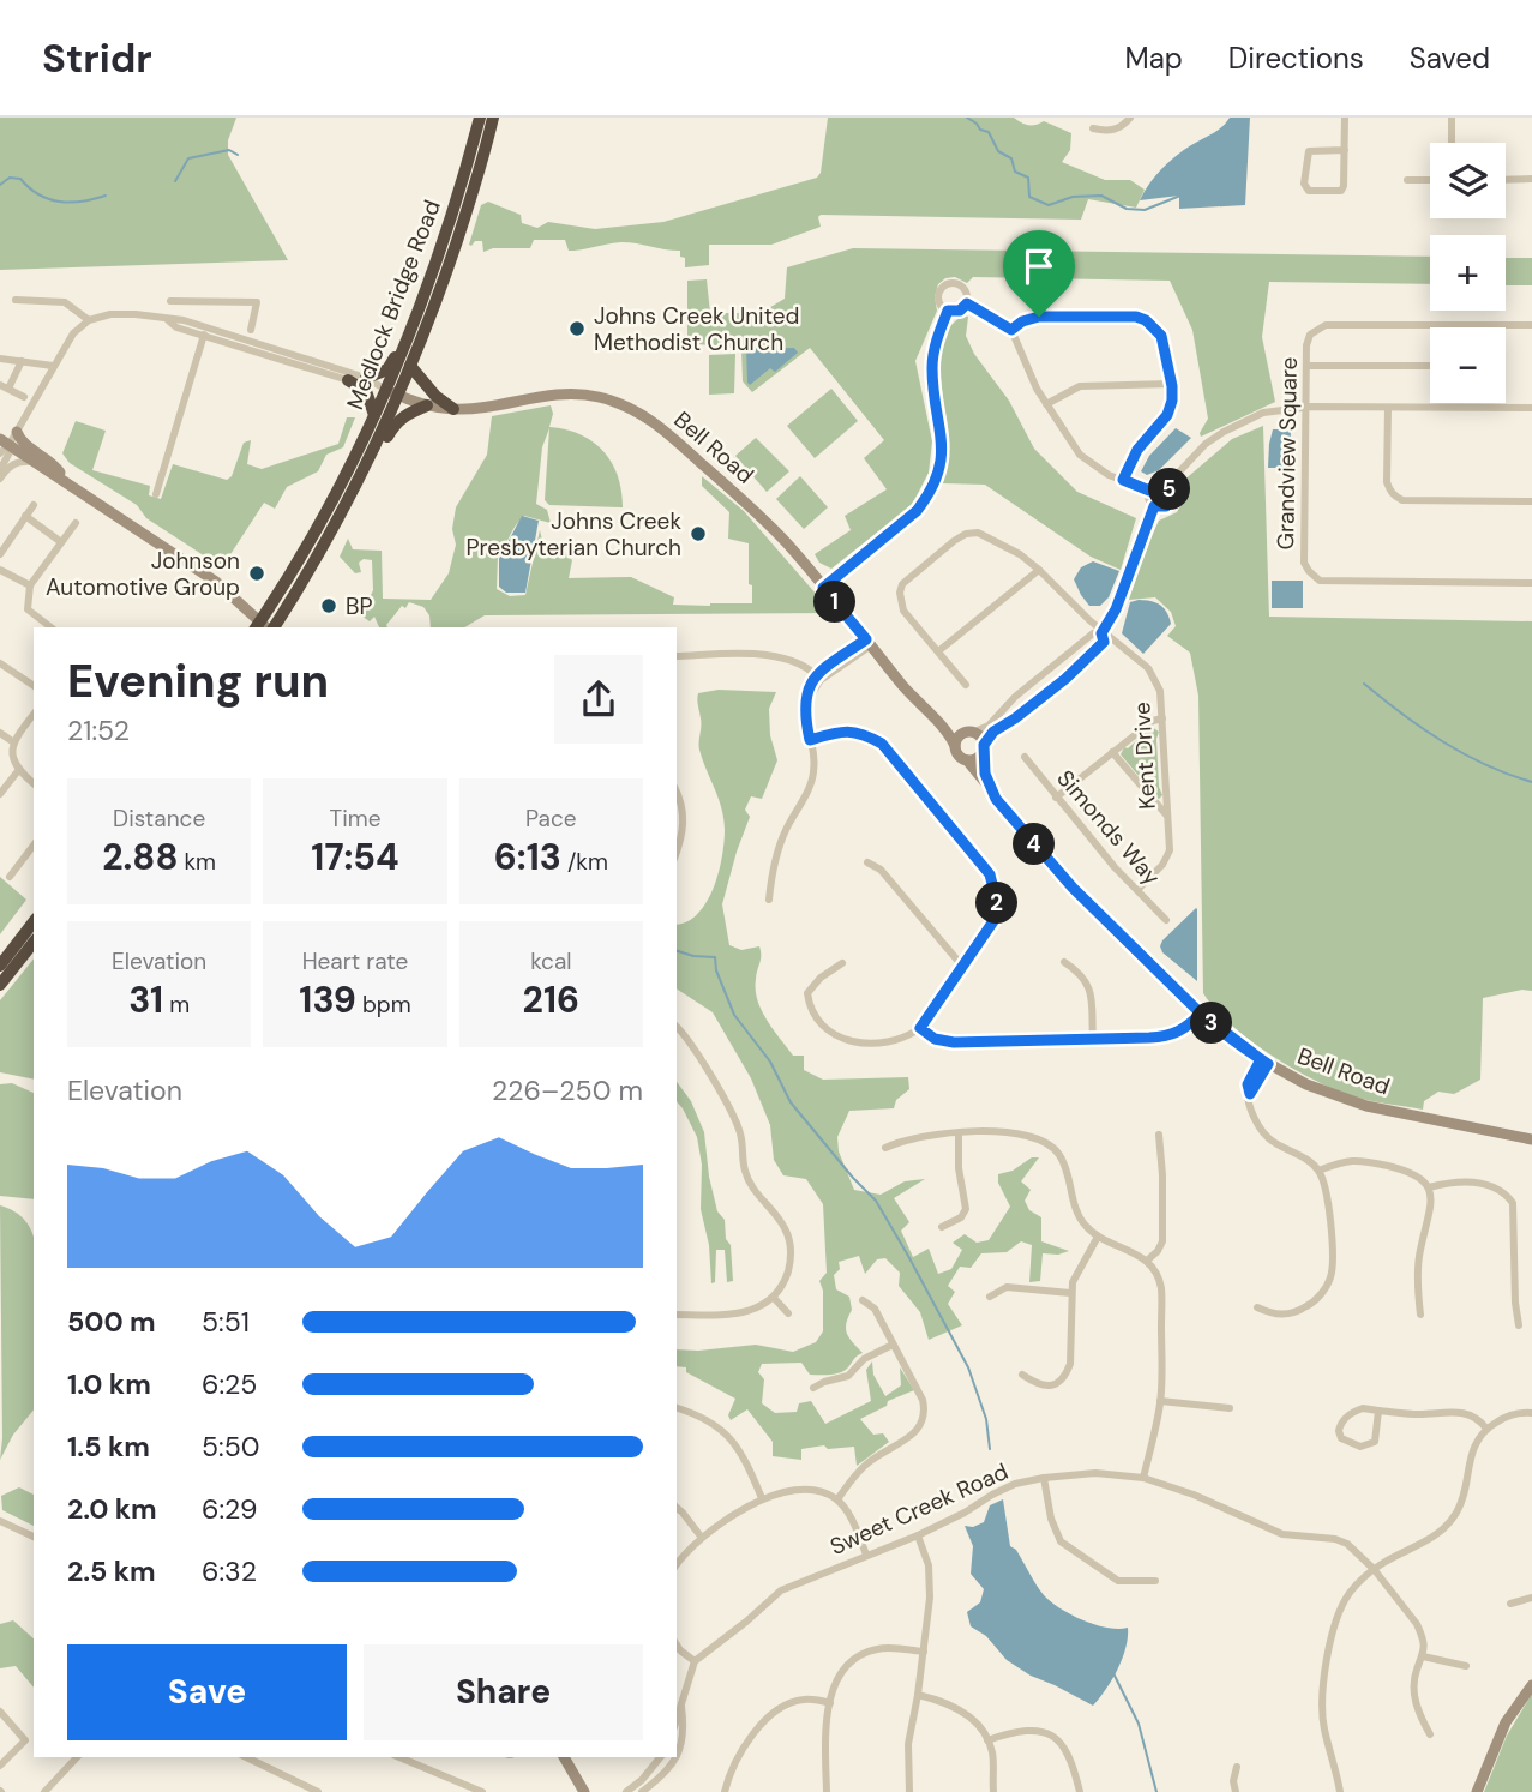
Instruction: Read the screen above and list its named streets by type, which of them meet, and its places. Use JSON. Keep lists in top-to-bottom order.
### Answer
{
  "streets": {
    "highway": ["Medlock Bridge Road"],
    "street": [
      "Bell Road",
      "Grandview Square",
      "Kent Drive",
      "Simonds Way",
      "Sweet Creek Road"
    ]
  },
  "crossings": [
    ["Medlock Bridge Road", "Bell Road"],
    ["Kent Drive", "Simonds Way"]
  ],
  "places": [
    "Johns Creek United Methodist Church",
    "Johns Creek Presbyterian Church",
    "Johnson Automotive Group",
    "BP"
  ],
  "page": {
    "header": "Stridr",
    "nav": ["Map", "Directions", "Saved"],
    "map_buttons": ["+", "−"],
    "pins": [
      "5",
      "1",
      "4",
      "2",
      "3"
    ],
    "heading": ["Evening run", "21:52"],
    "stats": [
      ["Distance", "2.88 km"],
      ["Time", "17:54"],
      ["Pace", "6:13 /km"],
      ["Elevation", "31 m"],
      ["Heart rate", "139 bpm"],
      ["kcal", "216"]
    ],
    "chart": ["Elevation", "226–250 m"],
    "list": [
      {
        "name": "500 m",
        "note": "5:51"
      },
      {
        "name": "1.0 km",
        "note": "6:25"
      },
      {
        "name": "1.5 km",
        "note": "5:50"
      },
      {
        "name": "2.0 km",
        "note": "6:29"
      },
      {
        "name": "2.5 km",
        "note": "6:32"
      }
    ],
    "buttons": ["Save", "Share"]
  }
}
